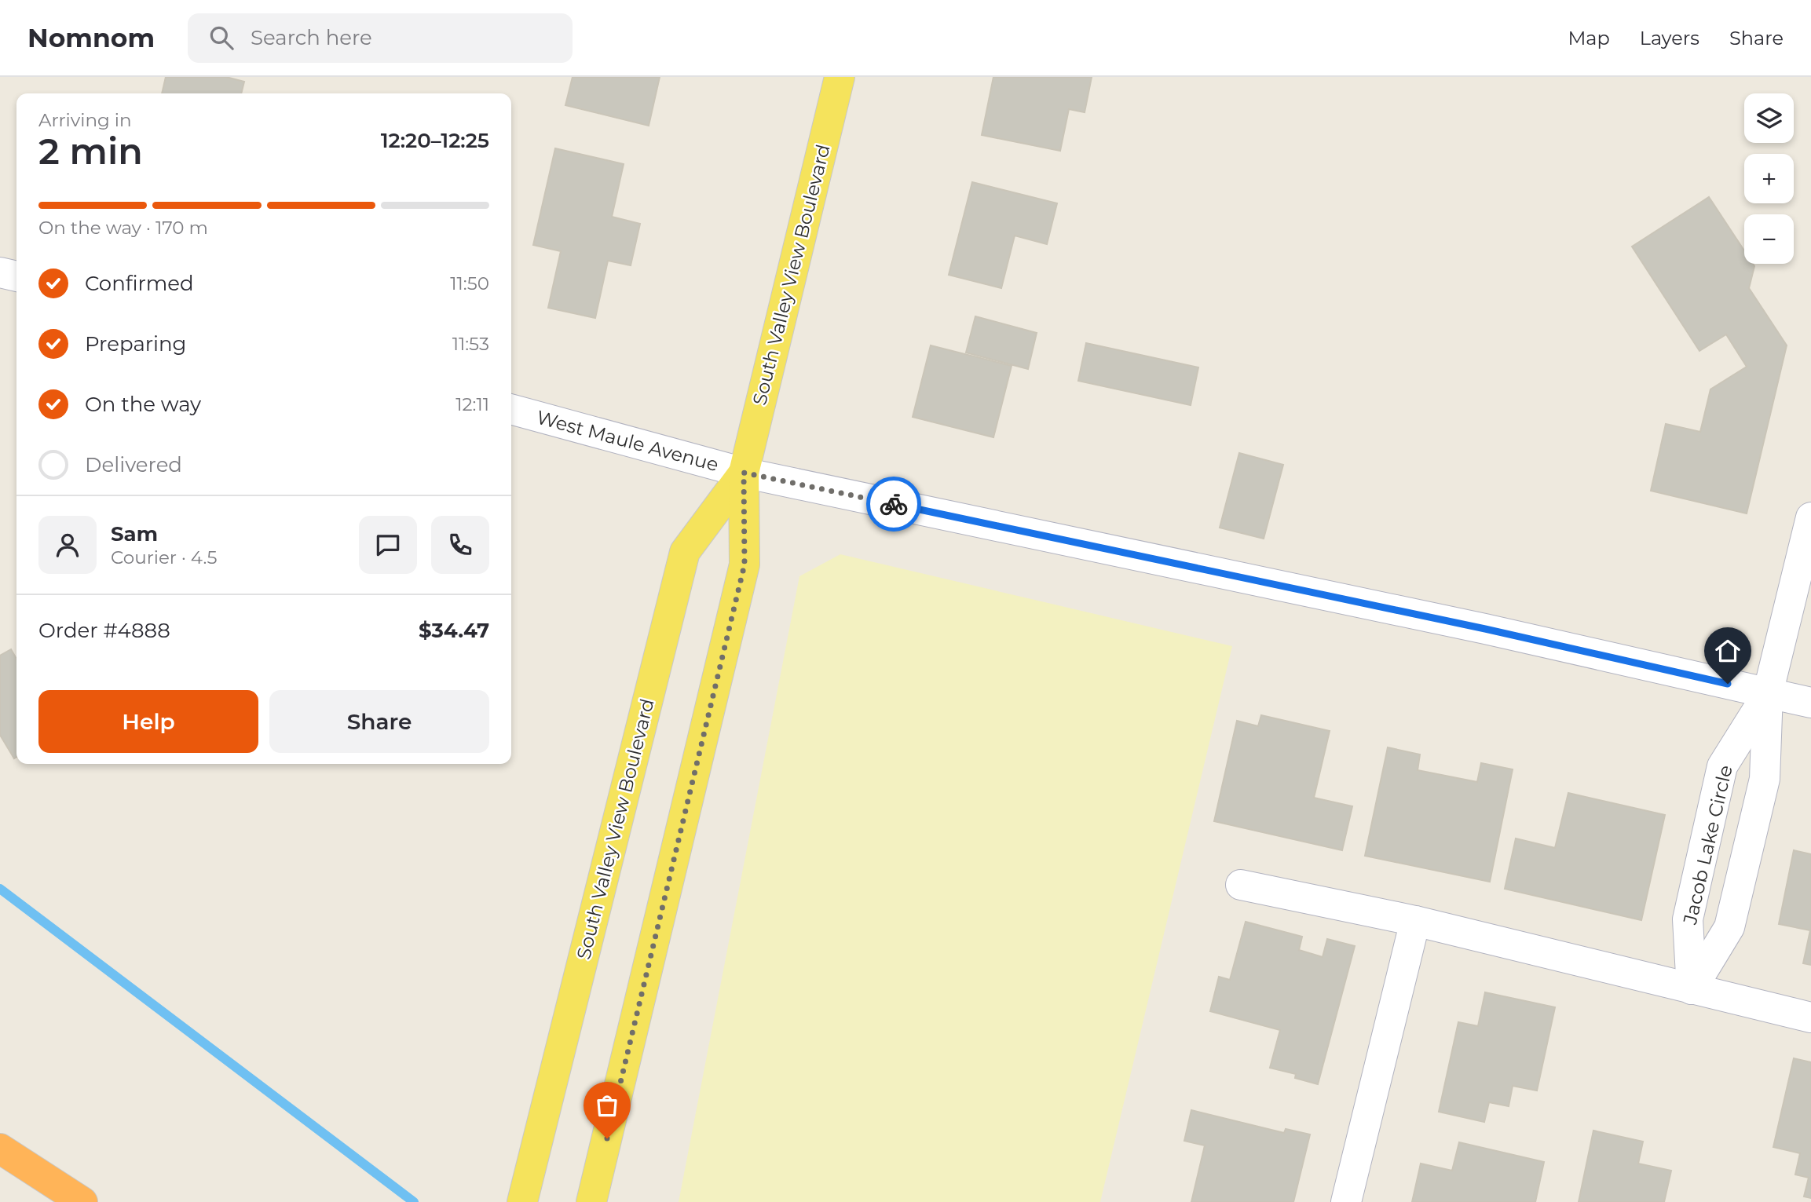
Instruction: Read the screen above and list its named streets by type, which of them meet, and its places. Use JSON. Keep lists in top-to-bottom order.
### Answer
{
  "streets": {
    "main road": ["South Valley View Boulevard"],
    "street": ["West Maule Avenue", "Jacob Lake Circle"]
  },
  "crossings": [
    ["South Valley View Boulevard", "West Maule Avenue"],
    ["West Maule Avenue", "Jacob Lake Circle"]
  ],
  "page": {
    "header": "Nomnom",
    "search": "Search here",
    "nav": ["Map", "Layers", "Share"],
    "map_buttons": ["+", "−"],
    "heading": ["2 min", "Arriving in", "12:20–12:25"],
    "panel": [
      "Sam",
      "Courier · 4.5",
      "Order #4888",
      "$34.47"
    ],
    "bar": "On the way · 170 m",
    "list": [
      ["Confirmed", "11:50"],
      ["Preparing", "11:53"],
      ["On the way", "12:11"],
      "Delivered"
    ],
    "buttons": ["Help", "Share"]
  }
}
